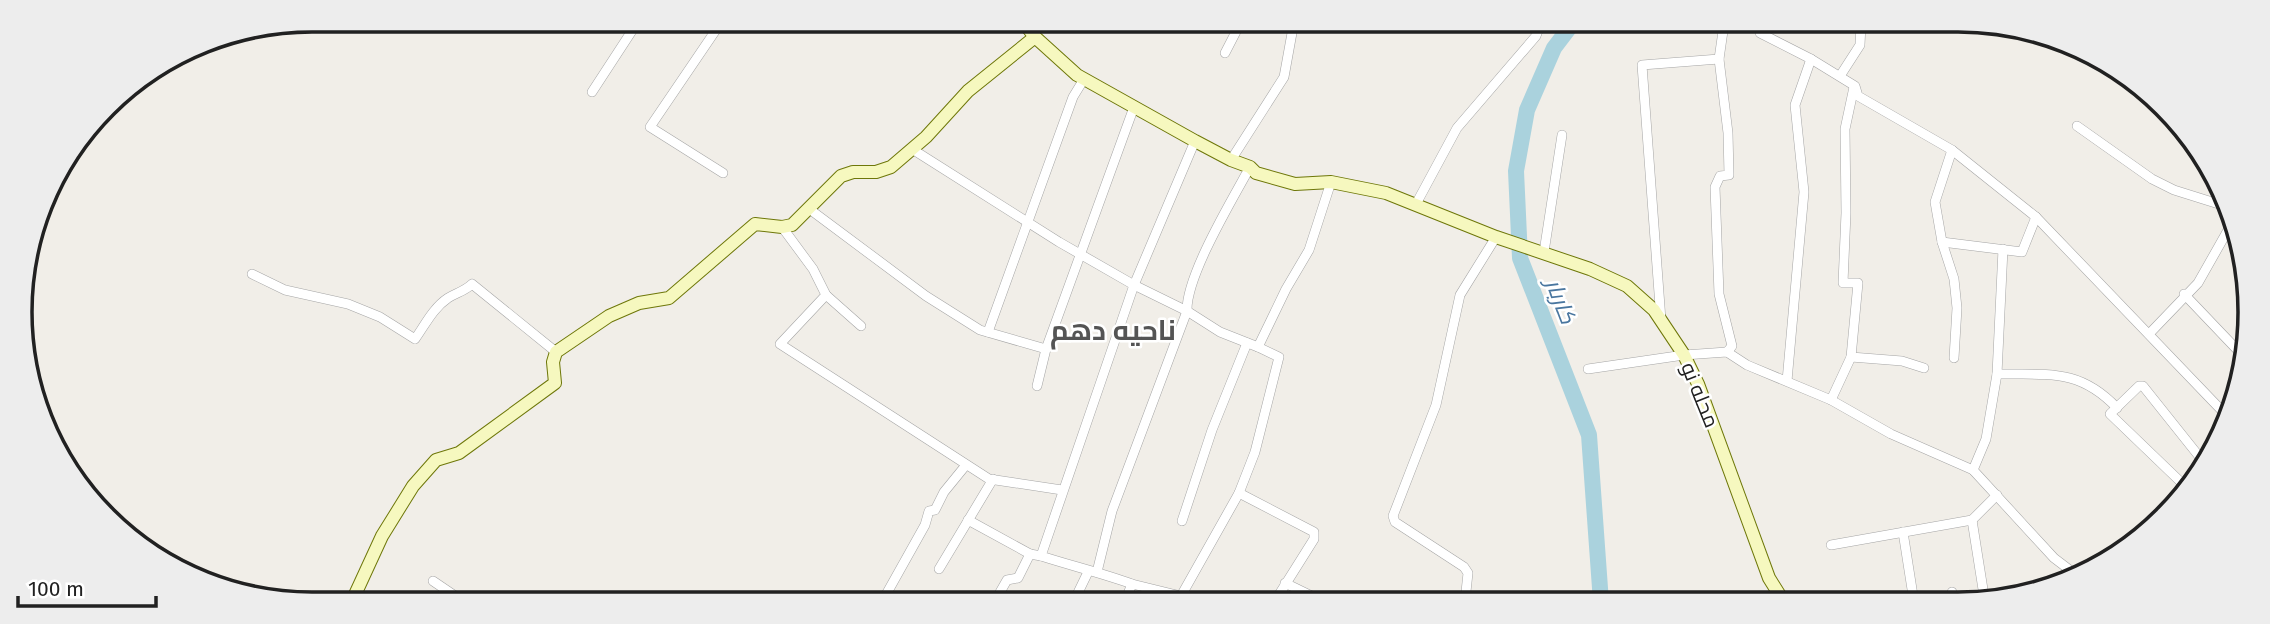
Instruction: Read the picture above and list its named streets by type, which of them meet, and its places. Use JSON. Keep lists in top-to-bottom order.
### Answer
{
  "streets": {
    "street": ["محله نو"]
  },
  "districts": ["ناحیه دهم"],
  "water": ["کاربار"],
  "scale_bar": "100 m"
}
